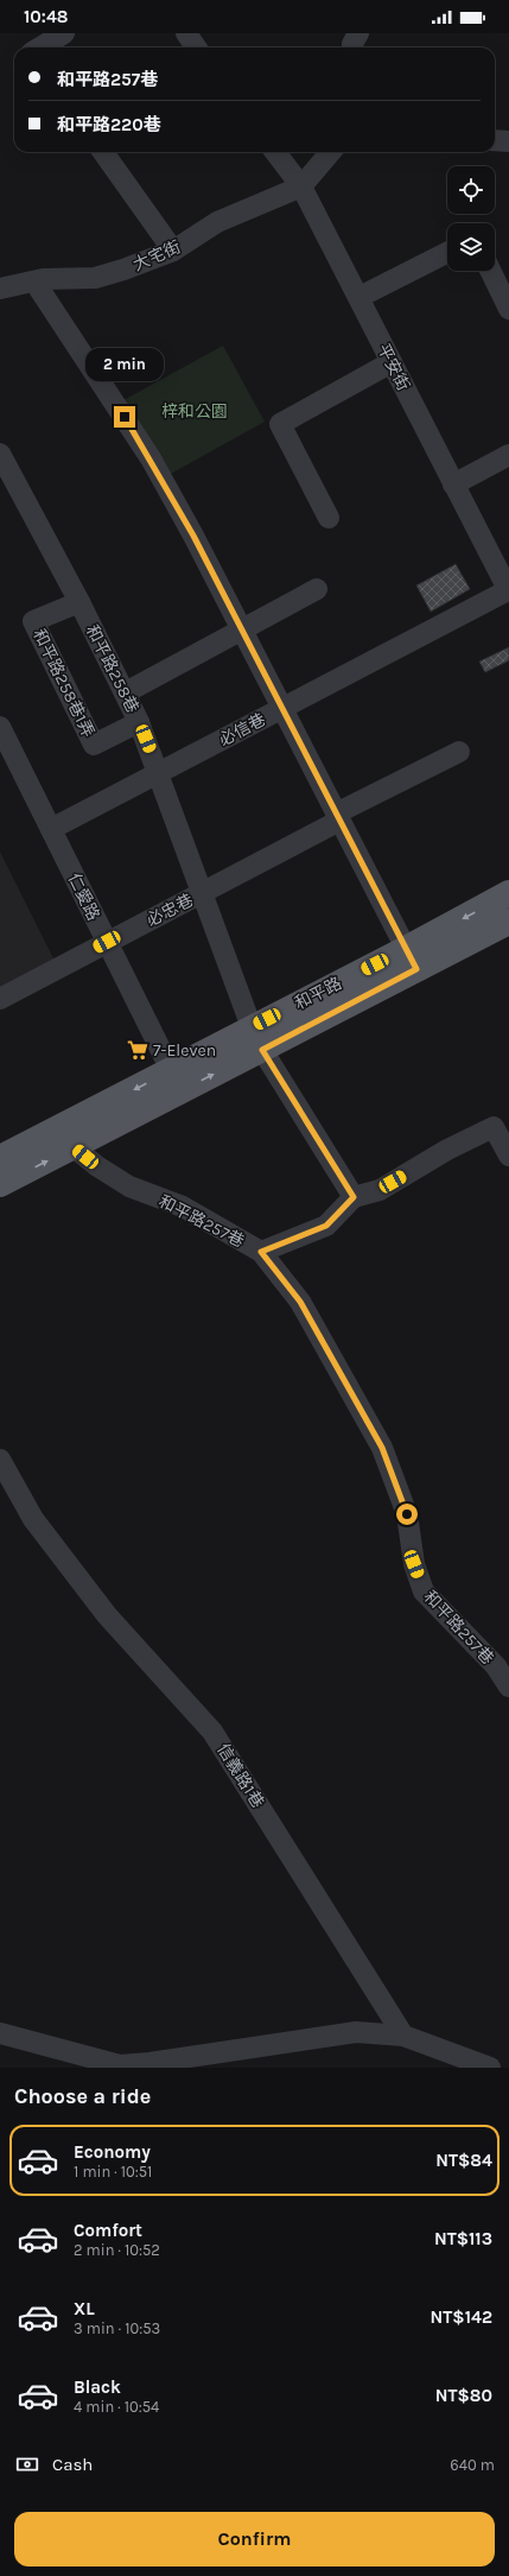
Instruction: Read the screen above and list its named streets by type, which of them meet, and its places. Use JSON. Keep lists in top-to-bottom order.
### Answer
{
  "streets": {
    "main road": ["和平路"],
    "street": [
      "大宅街",
      "平安街",
      "和平路258巷",
      "和平路258巷1弄",
      "必信巷",
      "仁愛路",
      "必忠巷",
      "和平路257巷",
      "信義路1巷"
    ]
  },
  "crossings": [
    ["大宅街", "平安街"],
    ["平安街", "必信巷"],
    ["和平路258巷", "和平路258巷1弄"],
    ["和平路258巷", "必信巷"],
    ["和平路258巷", "必忠巷"],
    ["和平路258巷", "和平路"],
    ["必信巷", "仁愛路"],
    ["仁愛路", "必忠巷"],
    ["仁愛路", "和平路"],
    ["和平路", "和平路257巷"]
  ],
  "parks": ["梓和公園"],
  "places": {
    "supermarket": ["7-Eleven"]
  },
  "page": {
    "status": "10:48",
    "banner": ["和平路257巷", "和平路220巷"],
    "bubble": "2 min",
    "heading": "Choose a ride",
    "list": [
      {
        "name": "Economy",
        "note": "1 min · 10:51",
        "value": "NT$84"
      },
      {
        "name": "Comfort",
        "note": "2 min · 10:52",
        "value": "NT$113"
      },
      {
        "name": "XL",
        "note": "3 min · 10:53",
        "value": "NT$142"
      },
      {
        "name": "Black",
        "note": "4 min · 10:54",
        "value": "NT$80"
      }
    ],
    "pay": ["Cash", "640 m"],
    "buttons": "Confirm"
  }
}
